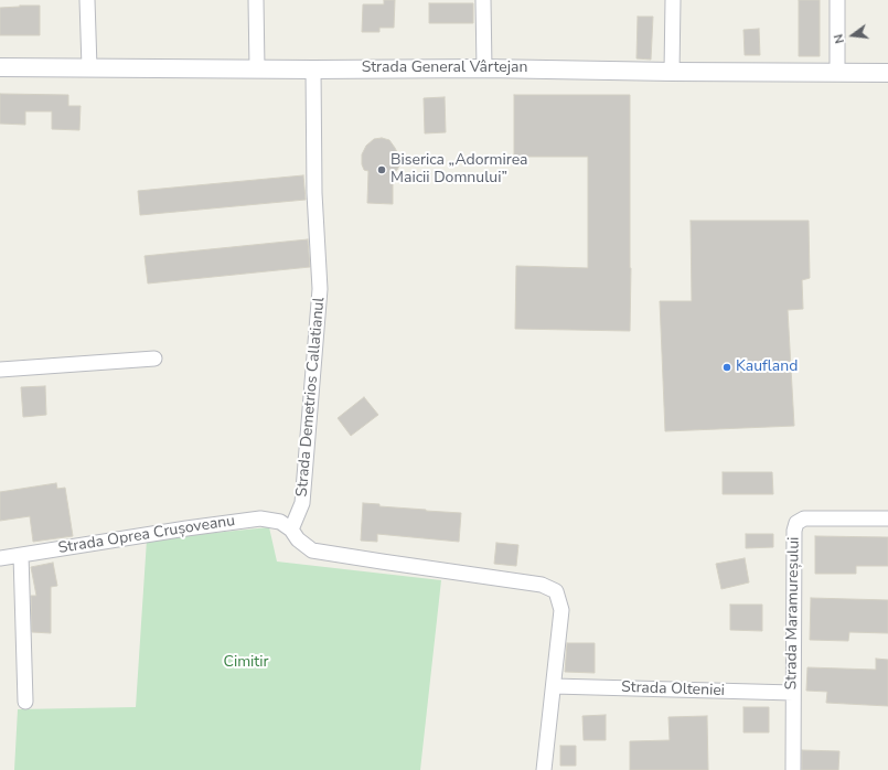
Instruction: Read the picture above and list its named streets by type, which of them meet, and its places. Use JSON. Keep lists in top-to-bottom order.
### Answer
{
  "streets": {
    "street": [
      "Strada General Vârtejan",
      "Strada Demetrios Callatianul",
      "Strada Oprea Crușoveanu",
      "Strada Maramureșului",
      "Strada Olteniei"
    ]
  },
  "crossings": [
    ["Strada General Vârtejan", "Strada Demetrios Callatianul"],
    ["Strada Demetrios Callatianul", "Strada Oprea Crușoveanu"],
    ["Strada Maramureșului", "Strada Olteniei"]
  ],
  "parks": ["Cimitir"],
  "places": ["Biserica „Adormirea Maicii Domnului”", "Kaufland"],
  "north": "left"
}
